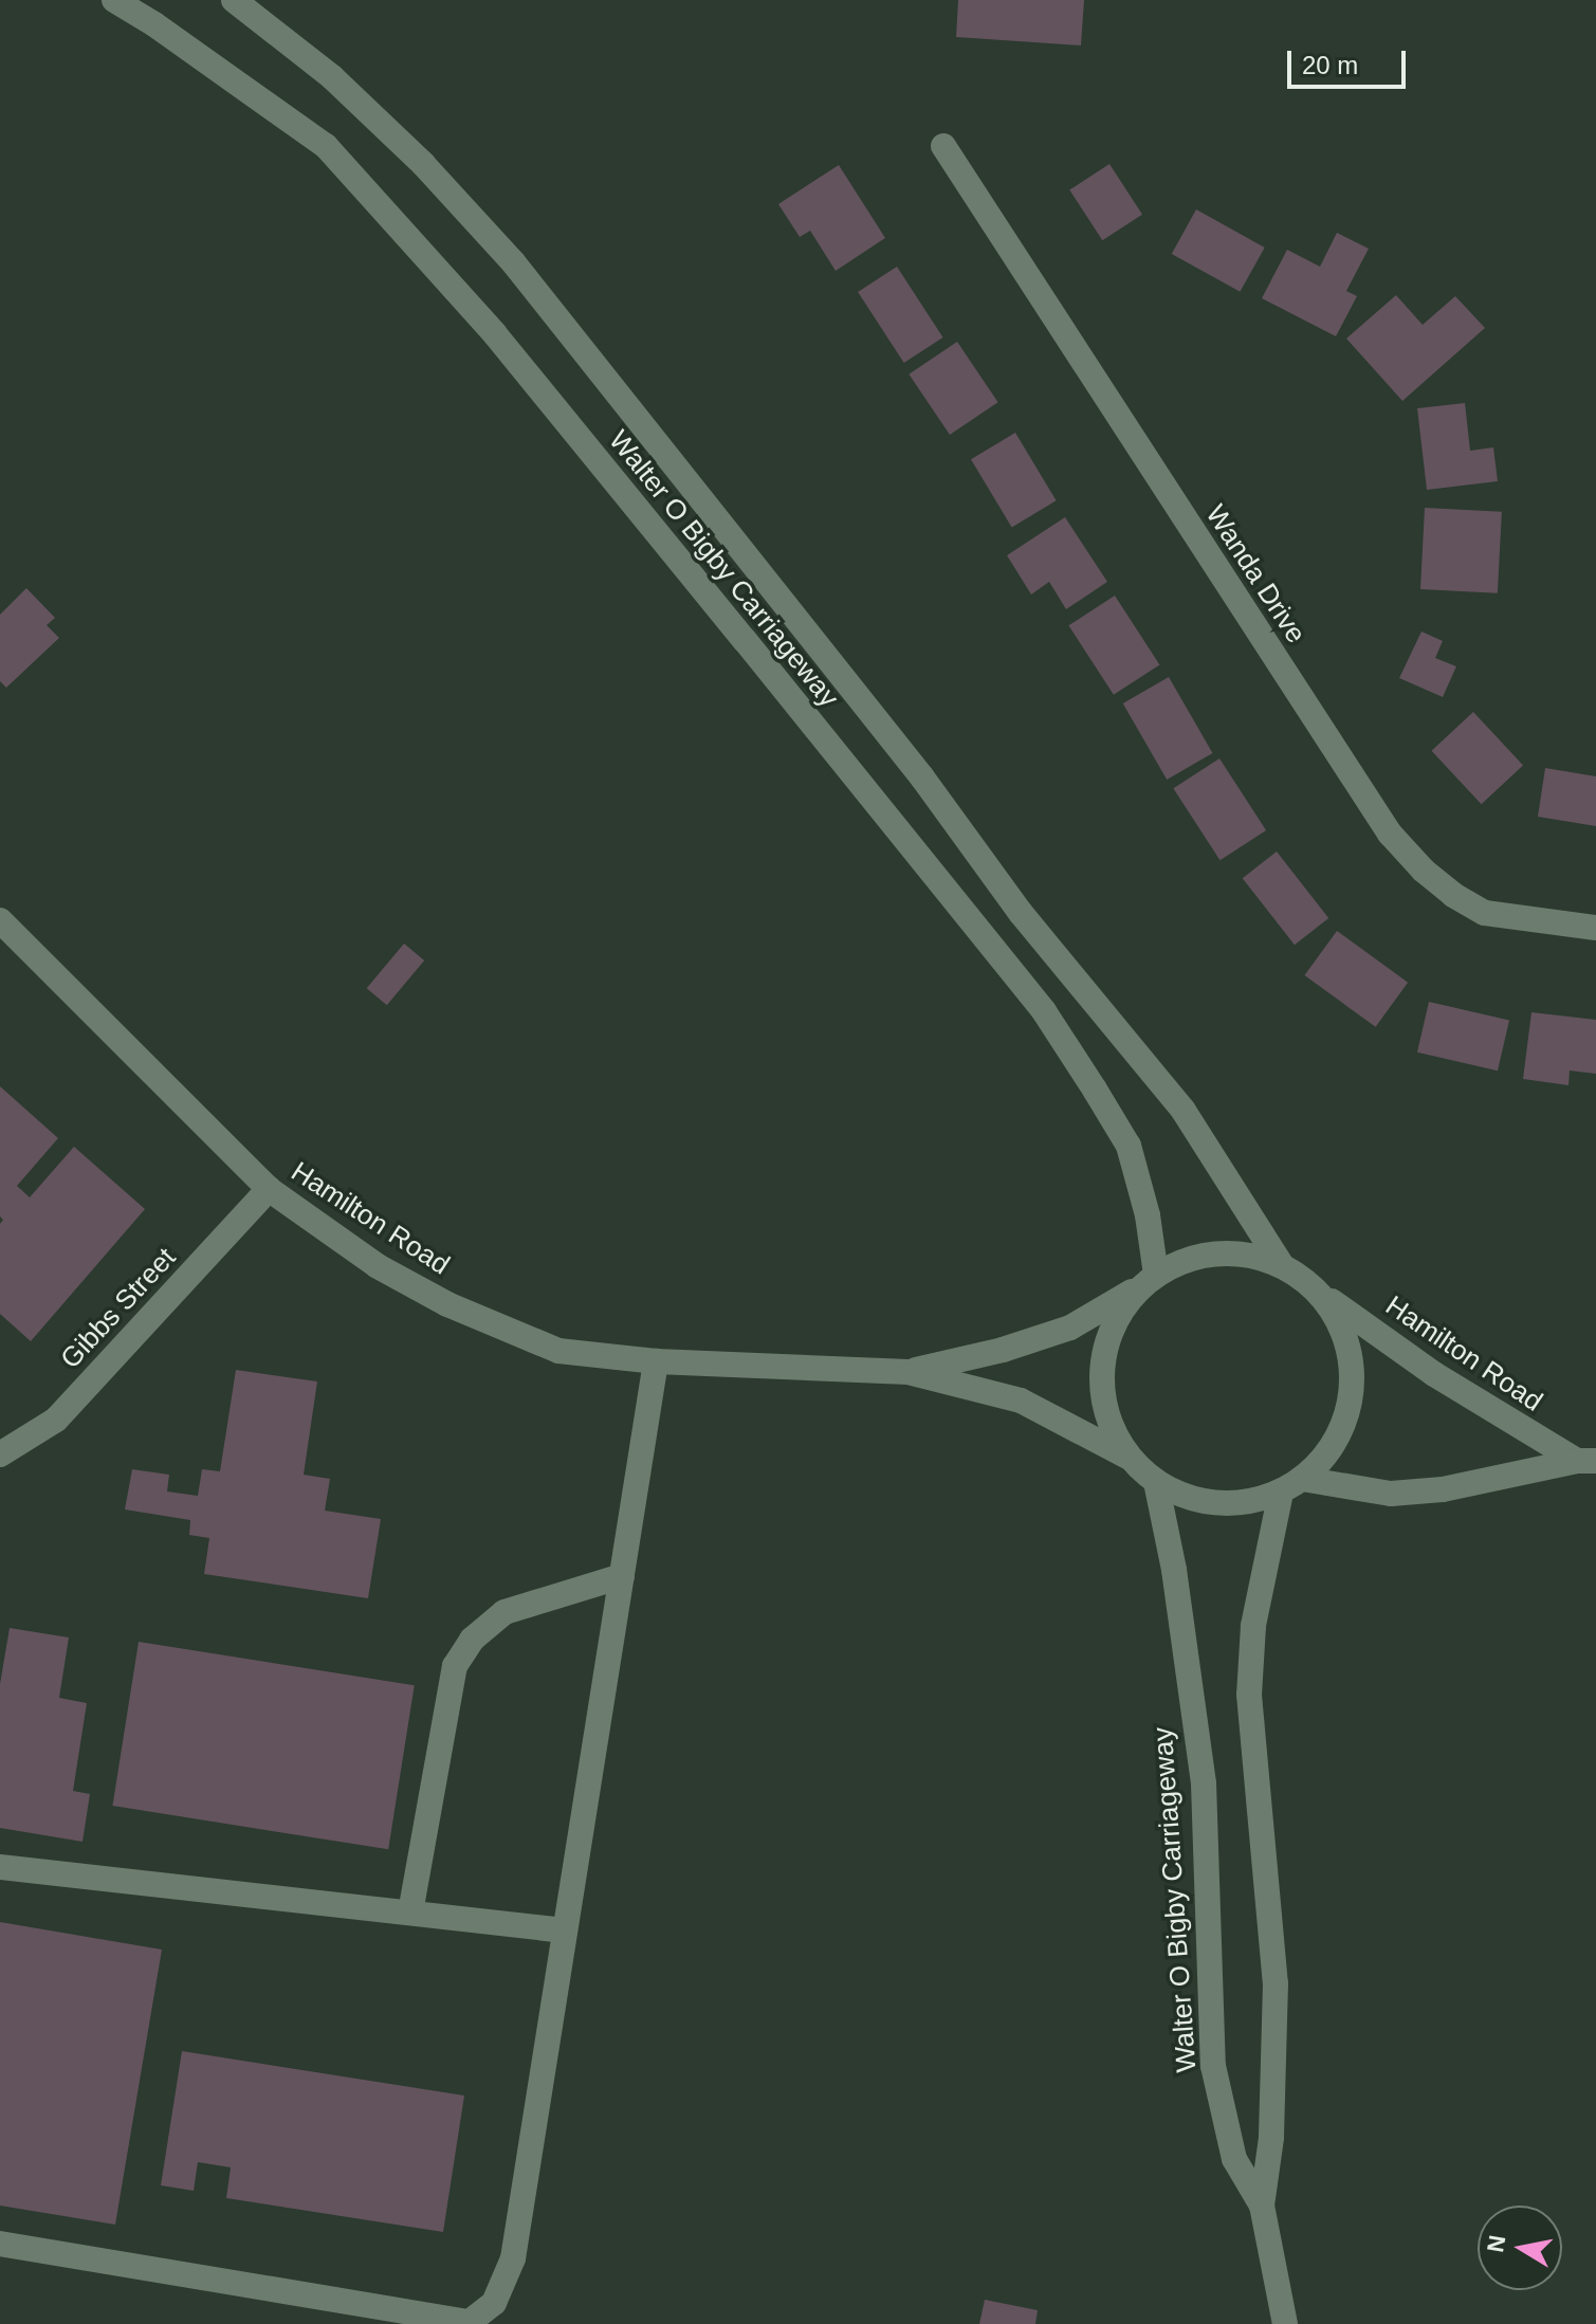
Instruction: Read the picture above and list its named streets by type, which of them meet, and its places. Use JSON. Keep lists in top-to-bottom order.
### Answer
{
  "streets": {
    "street": [
      "Walter O Bigby Carriageway",
      "Wanda Drive",
      "Hamilton Road",
      "Gibbs Street"
    ]
  },
  "crossings": [
    ["Walter O Bigby Carriageway", "Hamilton Road"],
    ["Hamilton Road", "Gibbs Street"]
  ],
  "scale_bar": "20 m",
  "north": "left"
}
